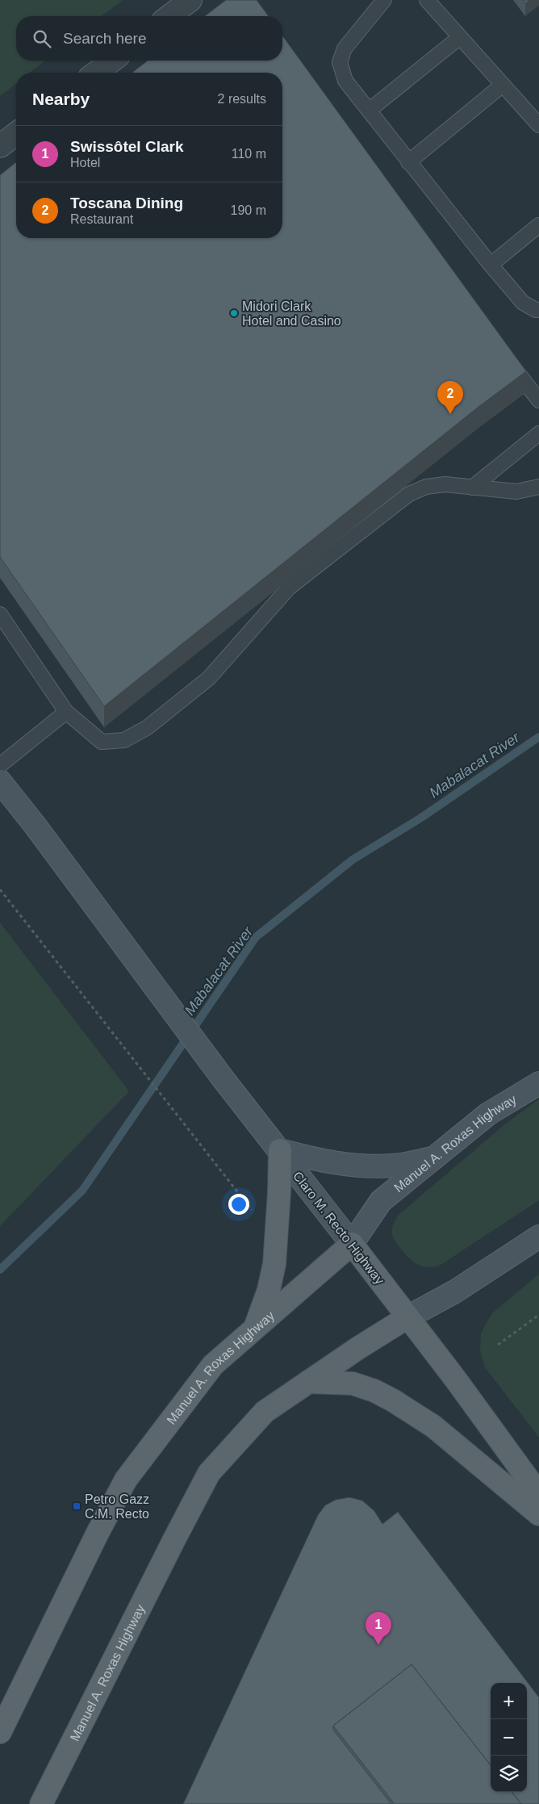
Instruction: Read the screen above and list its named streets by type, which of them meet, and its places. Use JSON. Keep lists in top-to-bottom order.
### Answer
{
  "streets": {
    "main road": ["Manuel A. Roxas Highway", "Claro M. Recto Highway"]
  },
  "crossings": [
    ["Manuel A. Roxas Highway", "Claro M. Recto Highway"]
  ],
  "water": ["Mabalacat River"],
  "places": {
    "other": ["Midori Clark Hotel and Casino"],
    "transit": ["Petro Gazz C.M. Recto"]
  },
  "page": {
    "search": "Search here",
    "heading": ["Nearby", "2 results"],
    "list": [
      {
        "mark": "1",
        "name": "Swissôtel Clark",
        "note": "Hotel",
        "value": "110 m"
      },
      {
        "mark": "2",
        "name": "Toscana Dining",
        "note": "Restaurant",
        "value": "190 m"
      }
    ],
    "pins": ["2", "1"],
    "map_buttons": ["+", "−"]
  }
}
